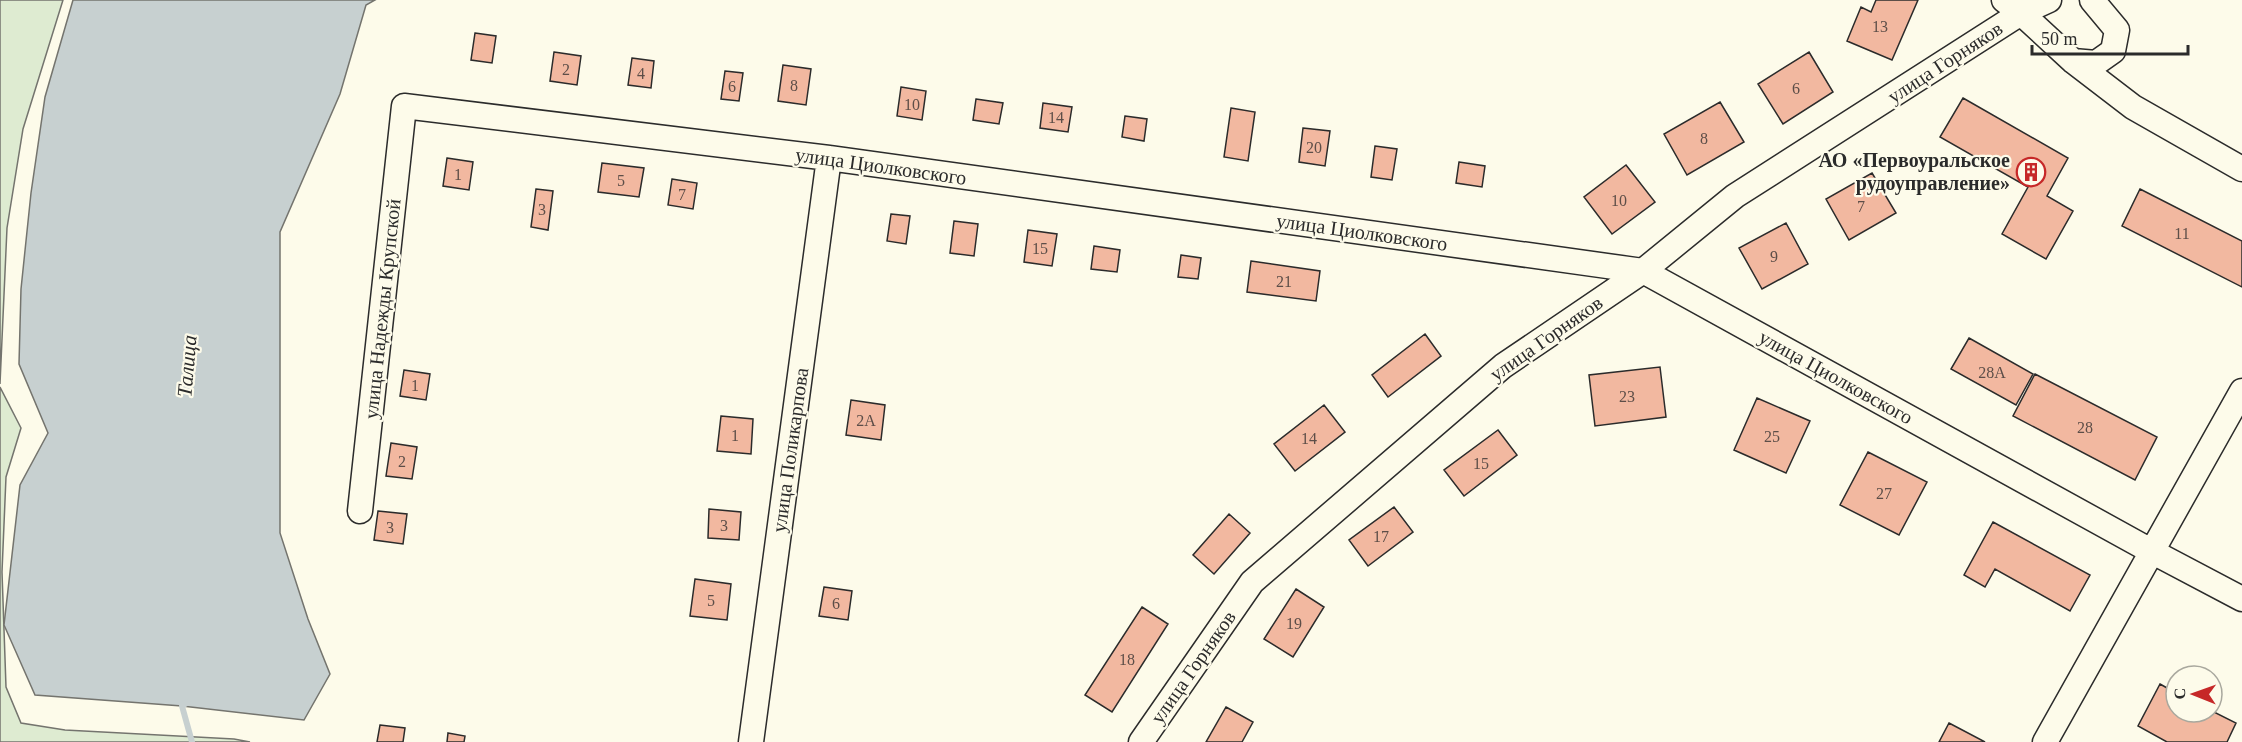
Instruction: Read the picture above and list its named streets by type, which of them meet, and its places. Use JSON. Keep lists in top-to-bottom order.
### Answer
{
  "streets": {
    "street": [
      "улица Горняков",
      "улица Циолковского",
      "улица Надежды Крупской",
      "улица Поликарпова"
    ]
  },
  "crossings": [
    ["улица Горняков", "улица Циолковского"],
    ["улица Циолковского", "улица Надежды Крупской"],
    ["улица Циолковского", "улица Поликарпова"]
  ],
  "water": ["Талица"],
  "places": {
    "building": ["АО «Первоуральское рудоуправление»"]
  },
  "house_numbers": [
    "13",
    "2",
    "4",
    "8",
    "6",
    "6",
    "10",
    "14",
    "8",
    "20",
    "1",
    "5",
    "7",
    "10",
    "7",
    "3",
    "11",
    "15",
    "9",
    "21",
    "28А",
    "1",
    "23",
    "2А",
    "28",
    "1",
    "25",
    "14",
    "2",
    "15",
    "27",
    "3",
    "3",
    "17",
    "5",
    "6",
    "19",
    "18"
  ],
  "scale_bar": "50 m",
  "north": "left"
}
